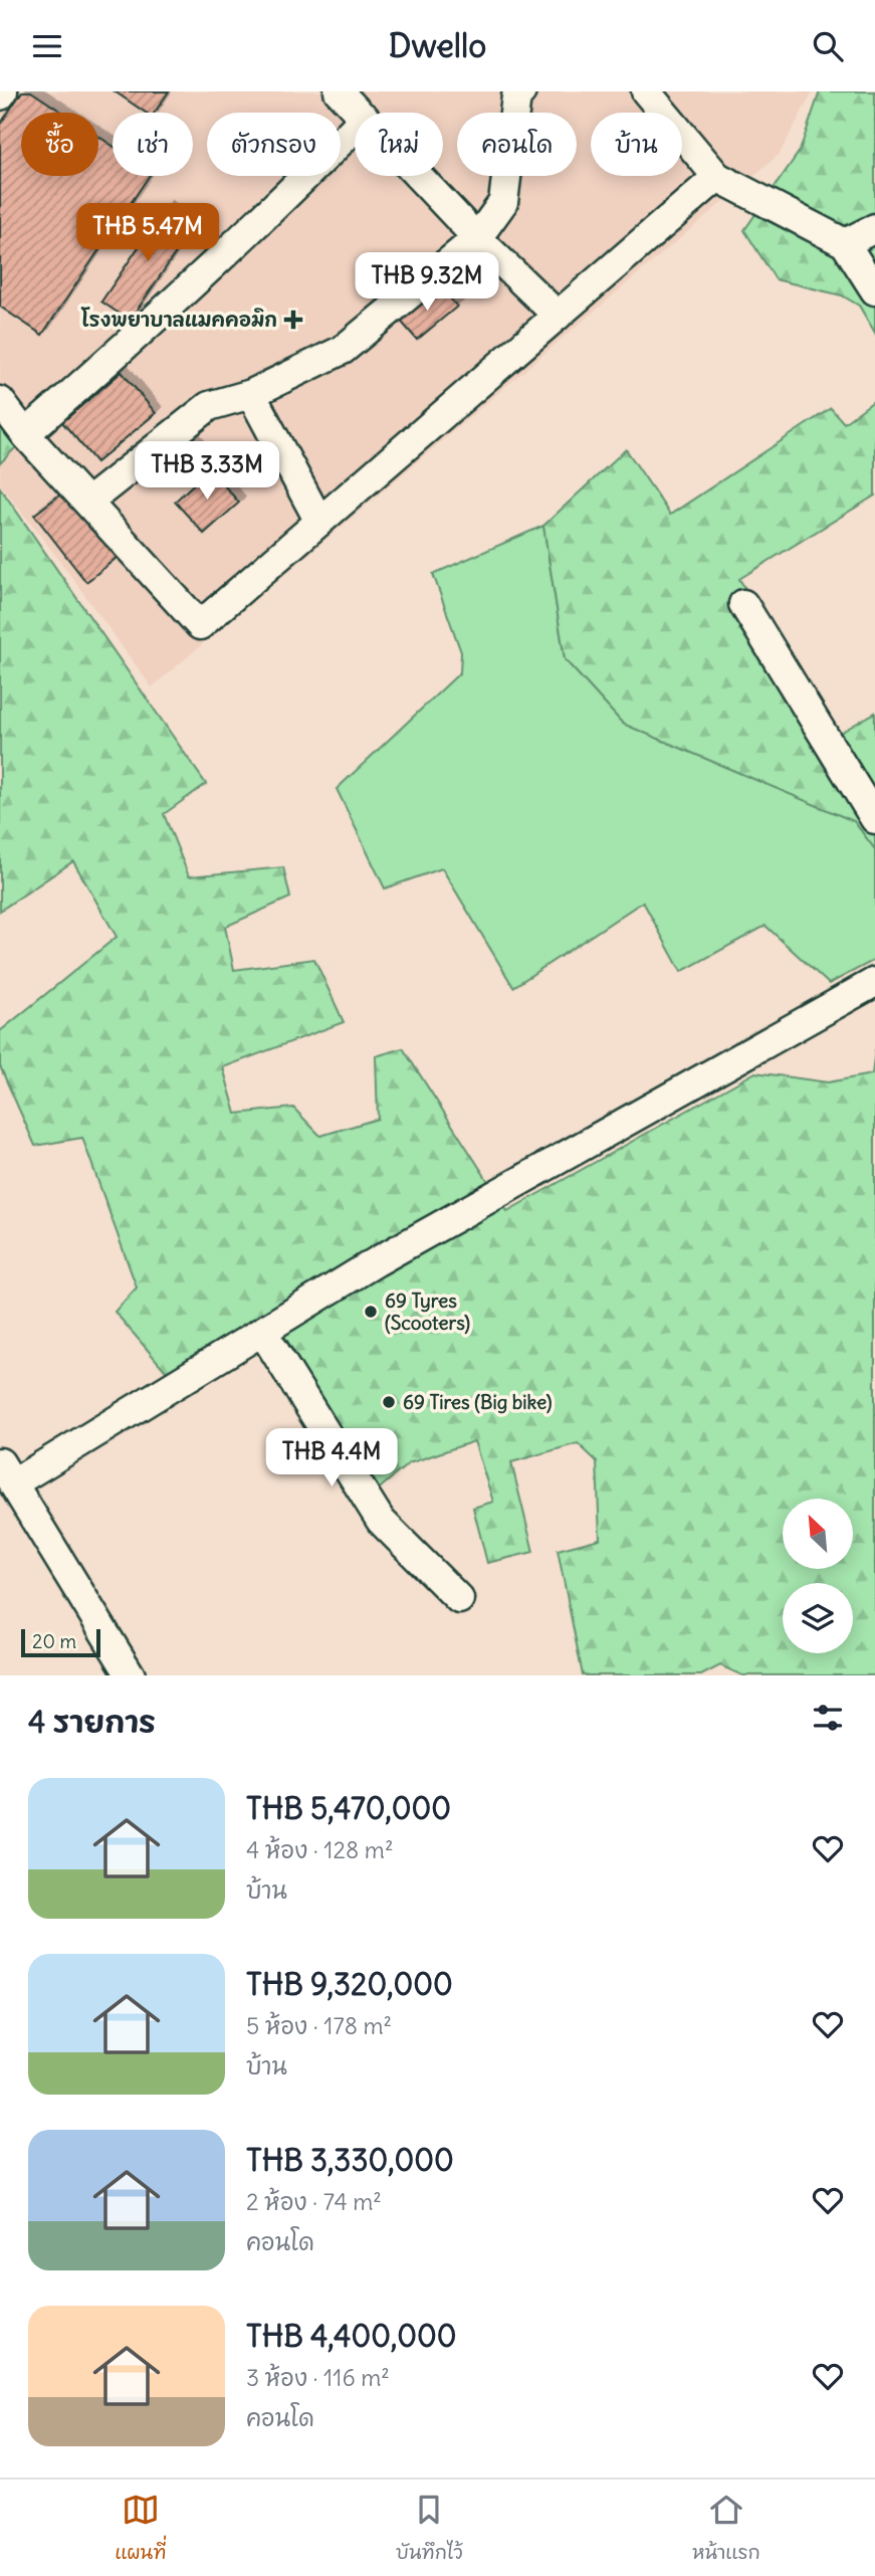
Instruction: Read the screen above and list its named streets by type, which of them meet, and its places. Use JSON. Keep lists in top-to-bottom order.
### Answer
{
  "places": {
    "health": ["โรงพยาบาลแมคคอมิก"],
    "other": ["69 Tyres (Scooters)", "69 Tires (Big bike)"]
  },
  "scale_bar": "20 m",
  "north": "top left",
  "page": {
    "header": "Dwello",
    "chip": [
      "ซื้อ",
      "เช่า",
      "ตัวกรอง",
      "ใหม่",
      "คอนโด",
      "บ้าน"
    ],
    "price": [
      "THB 5.47M",
      "THB 9.32M",
      "THB 3.33M",
      "THB 4.4M"
    ],
    "scale": "20 m",
    "heading": "4 รายการ",
    "list": [
      {
        "name": "THB 5,470,000",
        "note": "4 ห้อง · 128 m² · บ้าน"
      },
      {
        "name": "THB 9,320,000",
        "note": "5 ห้อง · 178 m² · บ้าน"
      },
      {
        "name": "THB 3,330,000",
        "note": "2 ห้อง · 74 m² · คอนโด"
      },
      {
        "name": "THB 4,400,000",
        "note": "3 ห้อง · 116 m² · คอนโด"
      }
    ],
    "tabs": ["แผนที่", "บันทึกไว้", "หน้าแรก"]
  }
}
